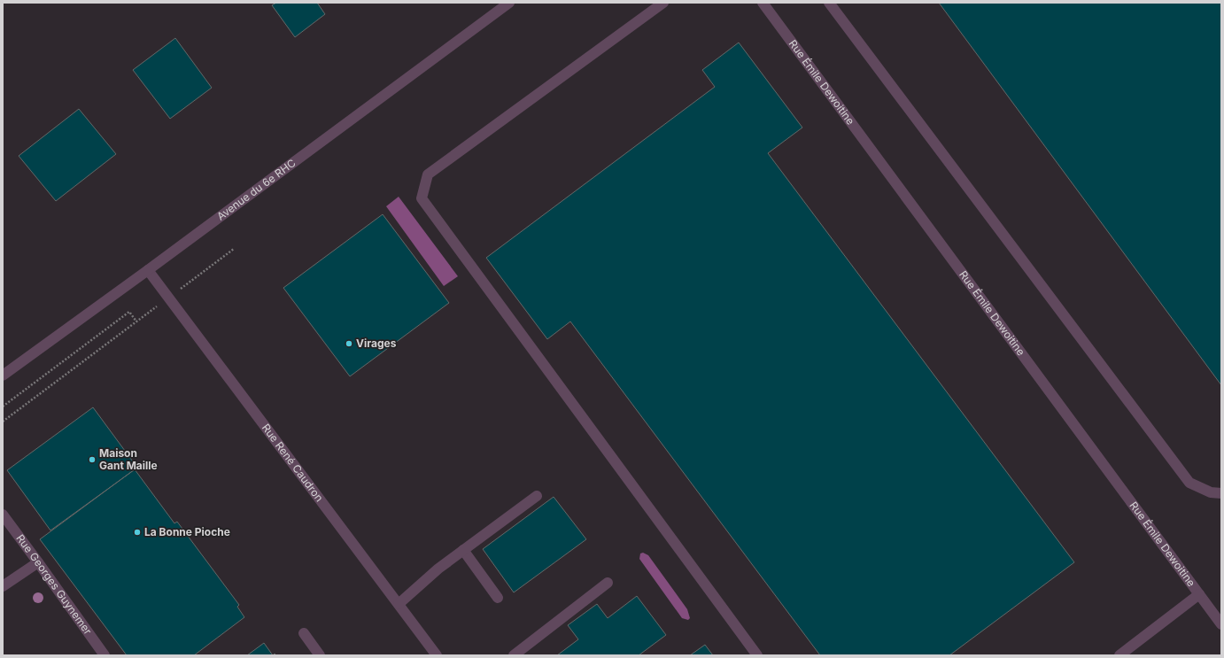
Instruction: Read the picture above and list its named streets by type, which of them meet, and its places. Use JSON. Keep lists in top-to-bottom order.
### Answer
{
  "streets": {
    "street": [
      "Rue Émile Dewoitine",
      "Avenue du 6e RHC",
      "Rue René Caudron",
      "Rue Georges Guynemer"
    ]
  },
  "crossings": [
    ["Avenue du 6e RHC", "Rue René Caudron"]
  ],
  "places": ["Virages", "Maison Gant Maille", "La Bonne Pioche"]
}
